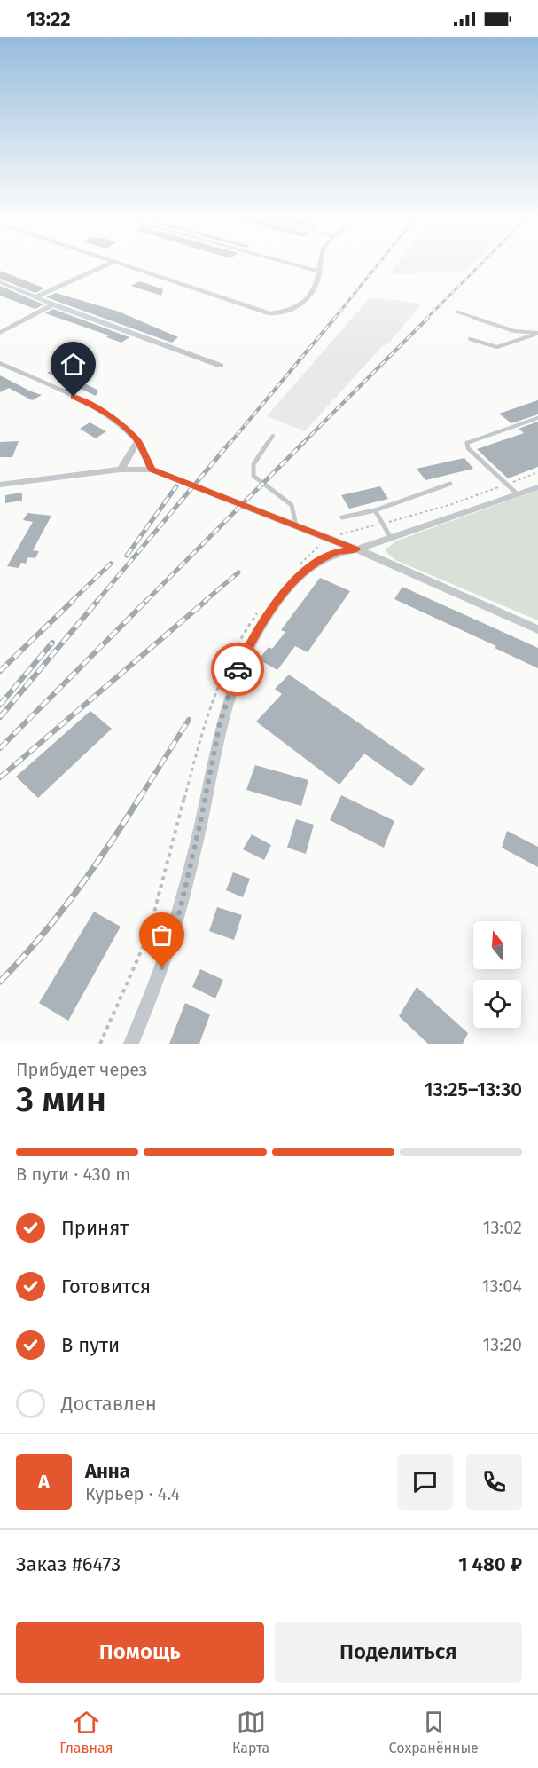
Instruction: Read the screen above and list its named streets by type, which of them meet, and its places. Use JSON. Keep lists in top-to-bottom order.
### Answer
{
  "north": "top",
  "page": {
    "status": "13:22",
    "heading": ["3 мин", "Прибудет через", "13:25–13:30"],
    "panel": [
      "Анна",
      "Курьер · 4.4",
      "Заказ #6473",
      "1 480 ₽"
    ],
    "bar": "В пути · 430 m",
    "list": [
      ["Принят", "13:02"],
      ["Готовится", "13:04"],
      ["В пути", "13:20"],
      "Доставлен"
    ],
    "round": "А",
    "buttons": ["Помощь", "Поделиться"],
    "tabs": ["Главная", "Карта", "Сохранённые"]
  }
}
